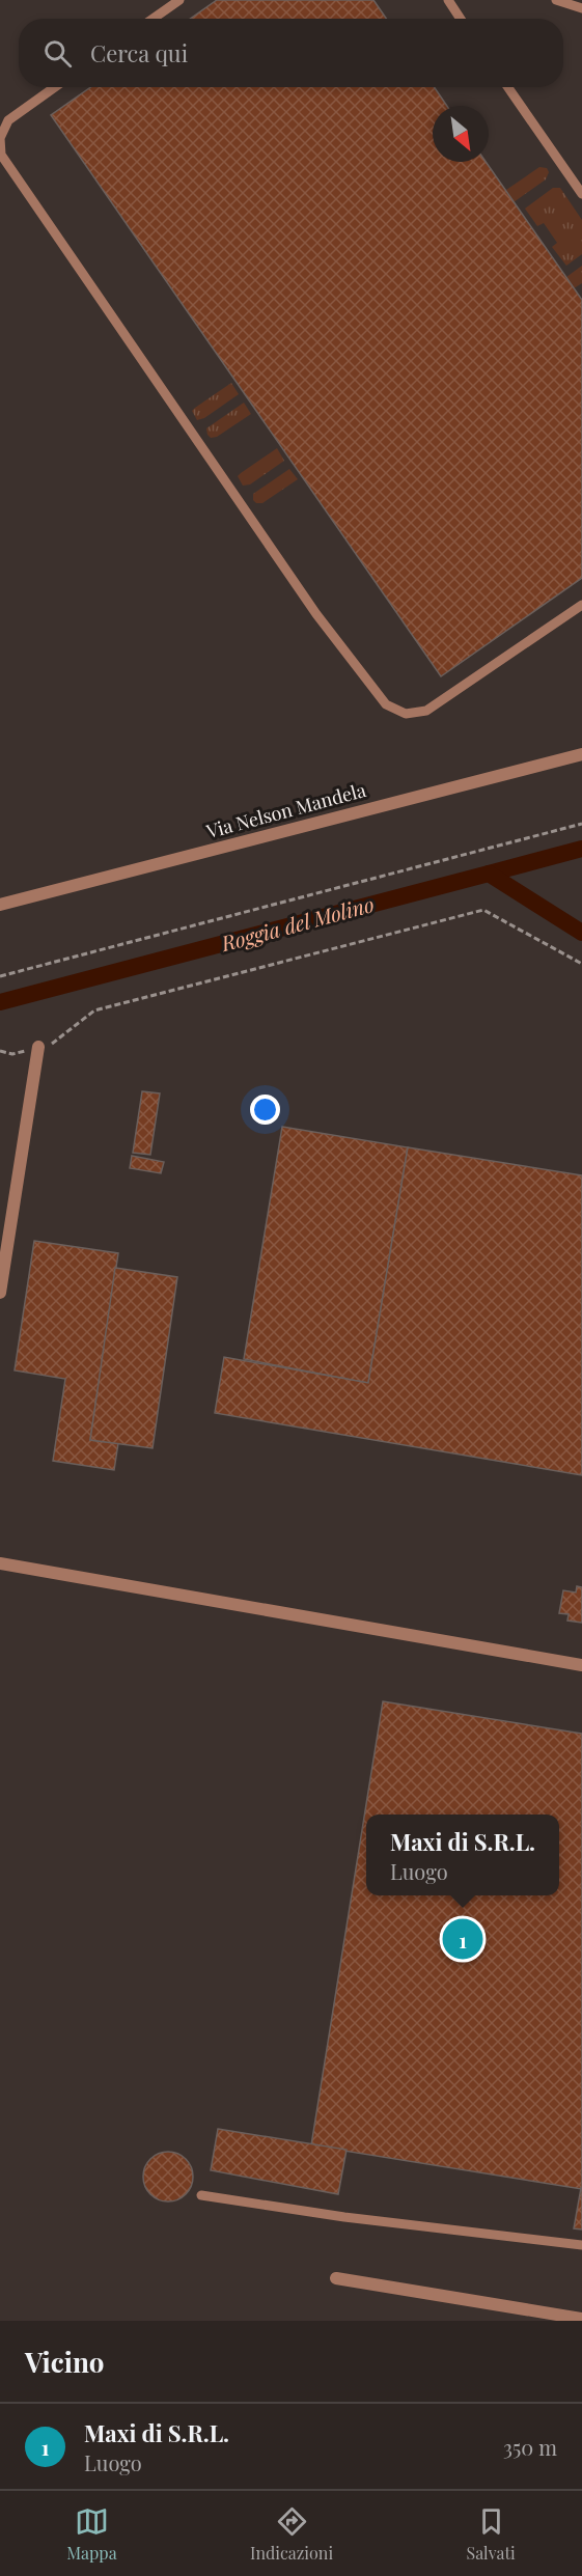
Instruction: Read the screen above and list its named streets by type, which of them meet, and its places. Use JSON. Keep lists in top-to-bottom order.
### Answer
{
  "streets": {
    "street": ["Via Nelson Mandela"]
  },
  "water": ["Roggia del Molino"],
  "north": "bottom right",
  "page": {
    "search": "Cerca qui",
    "popup": ["Maxi di S.R.L.", "Luogo"],
    "pins": "1",
    "heading": "Vicino",
    "list": [
      {
        "mark": "1",
        "name": "Maxi di S.R.L.",
        "note": "Luogo",
        "value": "350 m"
      }
    ],
    "nav": ["Mappa", "Indicazioni", "Salvati"]
  }
}
